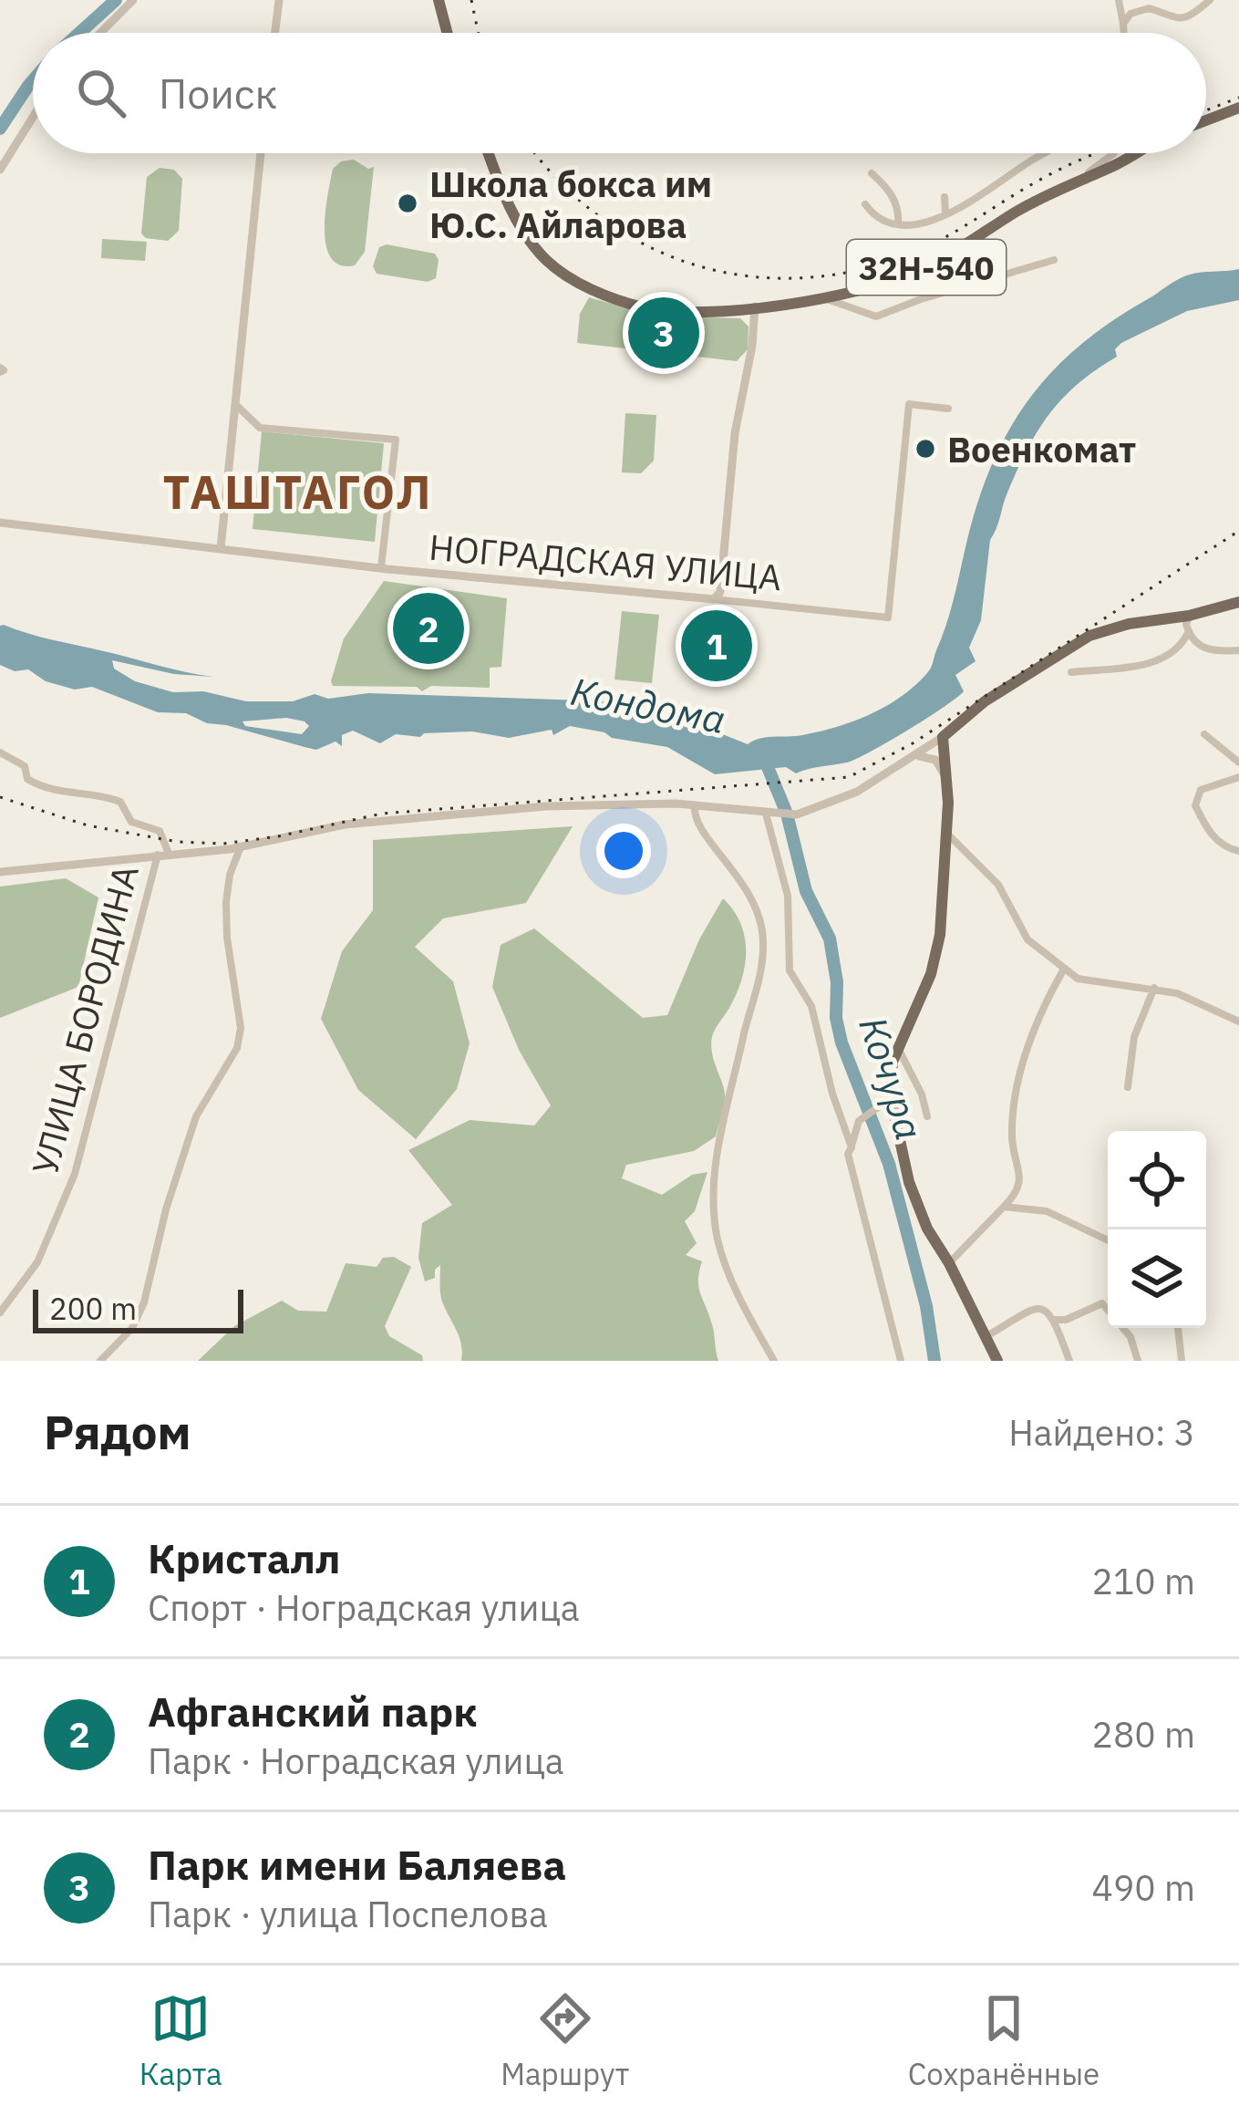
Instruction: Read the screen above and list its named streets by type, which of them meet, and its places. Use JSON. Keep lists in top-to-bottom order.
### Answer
{
  "streets": {
    "main road": ["32Н-540"],
    "street": ["НОГРАДСКАЯ УЛИЦА", "УЛИЦА БОРОДИНА"]
  },
  "districts": ["ТАШТАГОЛ"],
  "water": ["Кондома", "Кочура"],
  "places": ["Школа бокса им Ю.С. Айларова", "Военкомат"],
  "scale_bar": "200 m",
  "page": {
    "search": "Поиск",
    "pins": ["3", "2", "1"],
    "scale": "200 m",
    "heading": ["Рядом", "Найдено: 3"],
    "list": [
      {
        "mark": "1",
        "name": "Кристалл",
        "note": "Спорт · Ноградская улица",
        "value": "210 m"
      },
      {
        "mark": "2",
        "name": "Афганский парк",
        "note": "Парк · Ноградская улица",
        "value": "280 m"
      },
      {
        "mark": "3",
        "name": "Парк имени Баляева",
        "note": "Парк · улица Поспелова",
        "value": "490 m"
      }
    ],
    "nav": ["Карта", "Маршрут", "Сохранённые"]
  }
}
